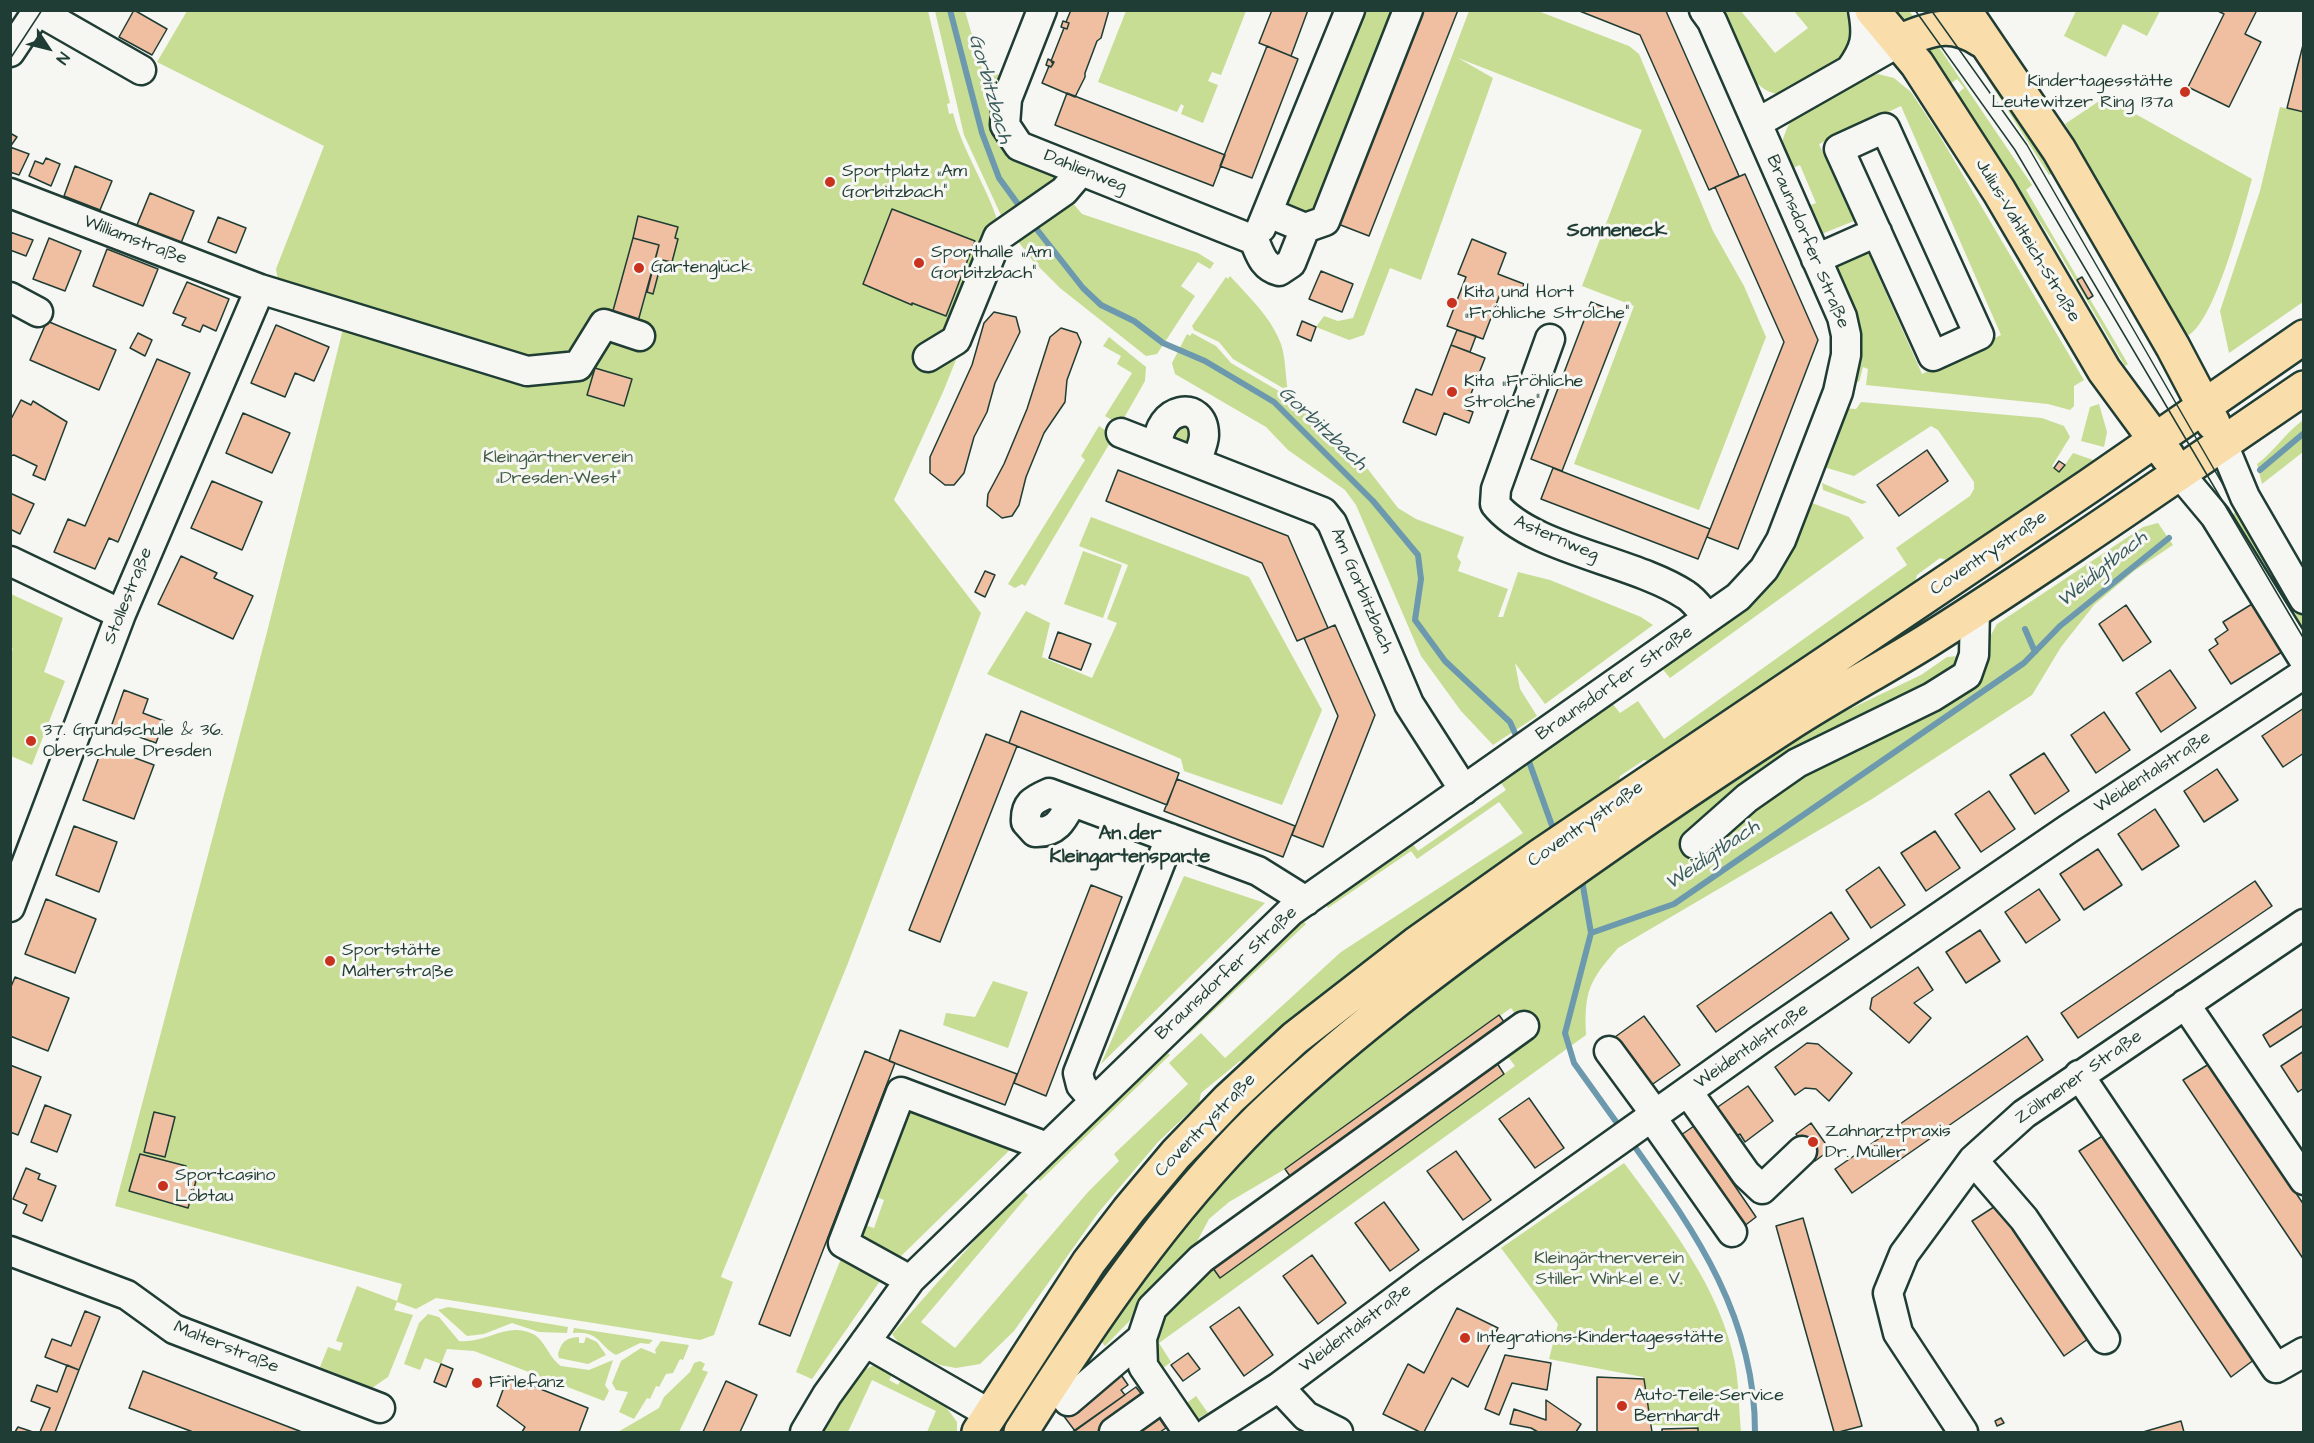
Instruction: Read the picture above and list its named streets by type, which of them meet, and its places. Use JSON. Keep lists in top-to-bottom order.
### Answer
{
  "streets": {
    "main road": ["Julius-Vahlteich-Straße", "Coventrystraße"],
    "street": [
      "Dahlienweg",
      "Williamstraße",
      "Braunsdorfer Straße",
      "Asternweg",
      "Am Gorbitzbach",
      "Stollestraße",
      "Weidentalstraße",
      "Zöllmener Straße",
      "Malterstraße"
    ]
  },
  "crossings": [
    ["Williamstraße", "Stollestraße"],
    ["Julius-Vahlteich-Straße", "Coventrystraße"],
    ["Braunsdorfer Straße", "Asternweg"],
    ["Braunsdorfer Straße", "Am Gorbitzbach"]
  ],
  "districts": ["Sonneneck", "An der Kleingartensparte"],
  "water": ["Gorbitzbach", "Weidigtbach"],
  "parks": ["Kleingärtnerverein „Dresden-West“", "Kleingärtnerverein Stiller Winkel e. V."],
  "places": [
    "Kindertagesstätte Leutewitzer Ring 137a",
    "Sportplatz „Am Gorbitzbach“",
    "Sporthalle „Am Gorbitzbach“",
    "Gartenglück",
    "Kita und Hort „Fröhliche Strolche“",
    "Kita „Fröhliche Strolche“",
    "37. Grundschule & 36. Oberschule Dresden",
    "Sportstätte Malterstraße",
    "Zahnarztpraxis Dr. Müller",
    "Sportcasino Löbtau",
    "Integrations-Kindertagesstätte",
    "Firlefanz",
    "Auto-Teile-Service Bernhardt"
  ],
  "north": "bottom right"
}
